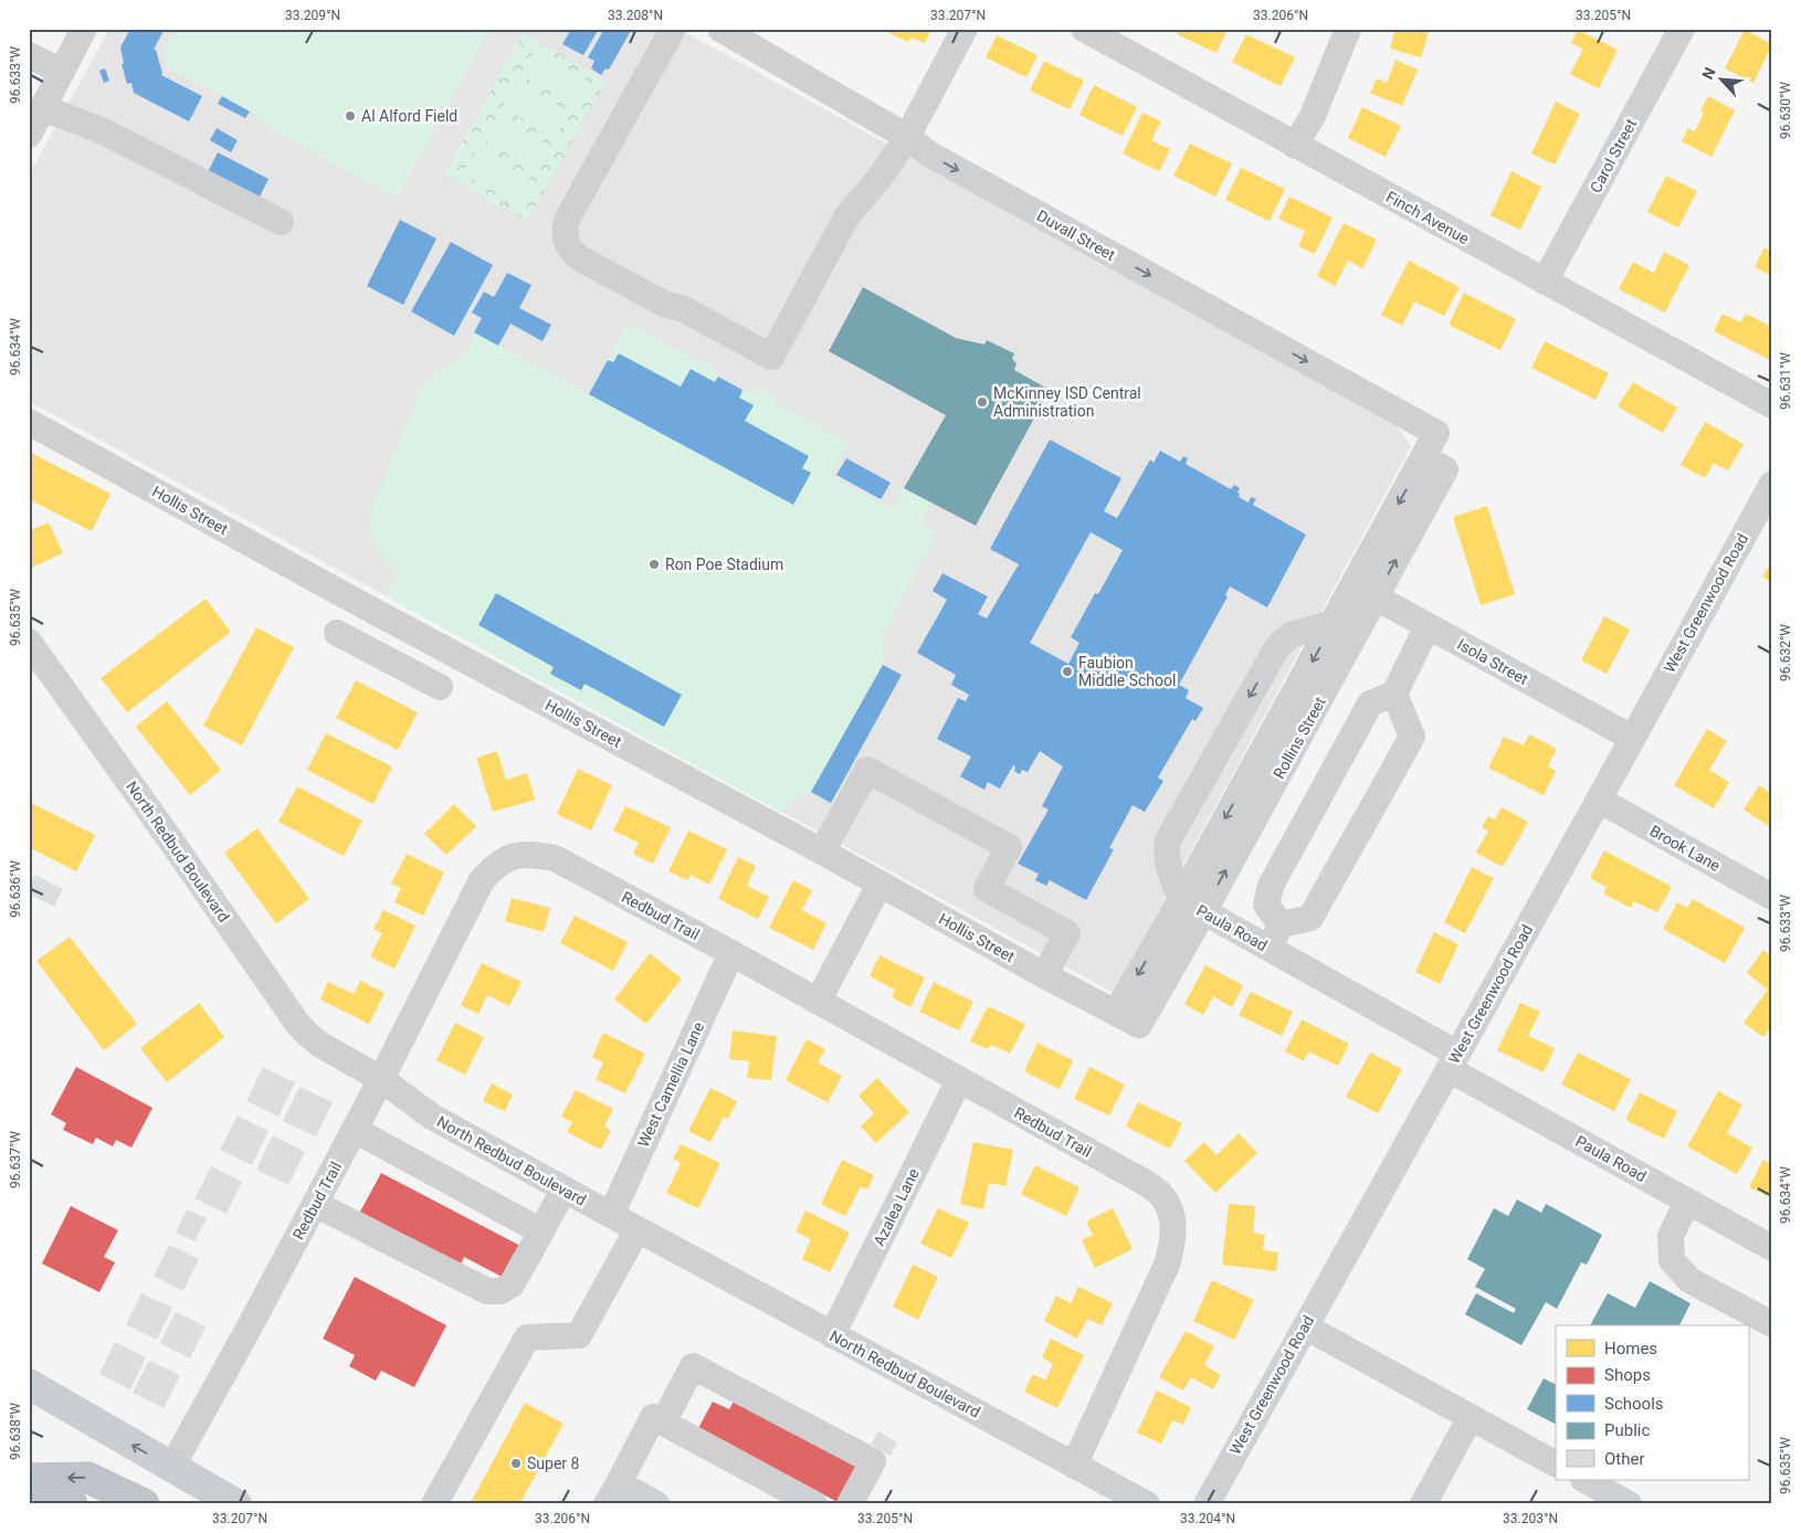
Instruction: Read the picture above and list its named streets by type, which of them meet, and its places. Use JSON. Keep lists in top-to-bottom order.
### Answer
{
  "streets": {
    "street": [
      "Carol Street",
      "Finch Avenue",
      "Duvall Street",
      "Hollis Street",
      "West Greenwood Road",
      "Isola Street",
      "Rollins Street",
      "Brook Lane",
      "North Redbud Boulevard",
      "Redbud Trail",
      "Paula Road",
      "West Camellia Lane",
      "Azalea Lane"
    ]
  },
  "crossings": [
    ["Carol Street", "Finch Avenue"],
    ["Duvall Street", "Rollins Street"],
    ["Hollis Street", "Rollins Street"],
    ["West Greenwood Road", "Isola Street"],
    ["West Greenwood Road", "Brook Lane"],
    ["West Greenwood Road", "Paula Road"],
    ["Isola Street", "Rollins Street"],
    ["Rollins Street", "Paula Road"],
    ["North Redbud Boulevard", "Redbud Trail"],
    ["North Redbud Boulevard", "West Camellia Lane"],
    ["North Redbud Boulevard", "Azalea Lane"],
    ["Redbud Trail", "West Camellia Lane"],
    ["Redbud Trail", "Azalea Lane"]
  ],
  "one_way": ["Duvall Street"],
  "places": [
    "Al Alford Field",
    "McKinney ISD Central Administration",
    "Ron Poe Stadium",
    "Faubion Middle School",
    "Super 8"
  ],
  "legend": [
    "Homes",
    "Shops",
    "Schools",
    "Public",
    "Other"
  ],
  "north": "top left",
  "coordinates": [
    "33.209°N",
    "33.208°N",
    "33.207°N",
    "33.206°N",
    "33.205°N",
    "96.633°W",
    "96.630°W",
    "96.634°W",
    "96.631°W",
    "96.635°W",
    "96.632°W",
    "96.636°W",
    "96.637°W",
    "96.638°W",
    "33.204°N",
    "33.203°N"
  ]
}
